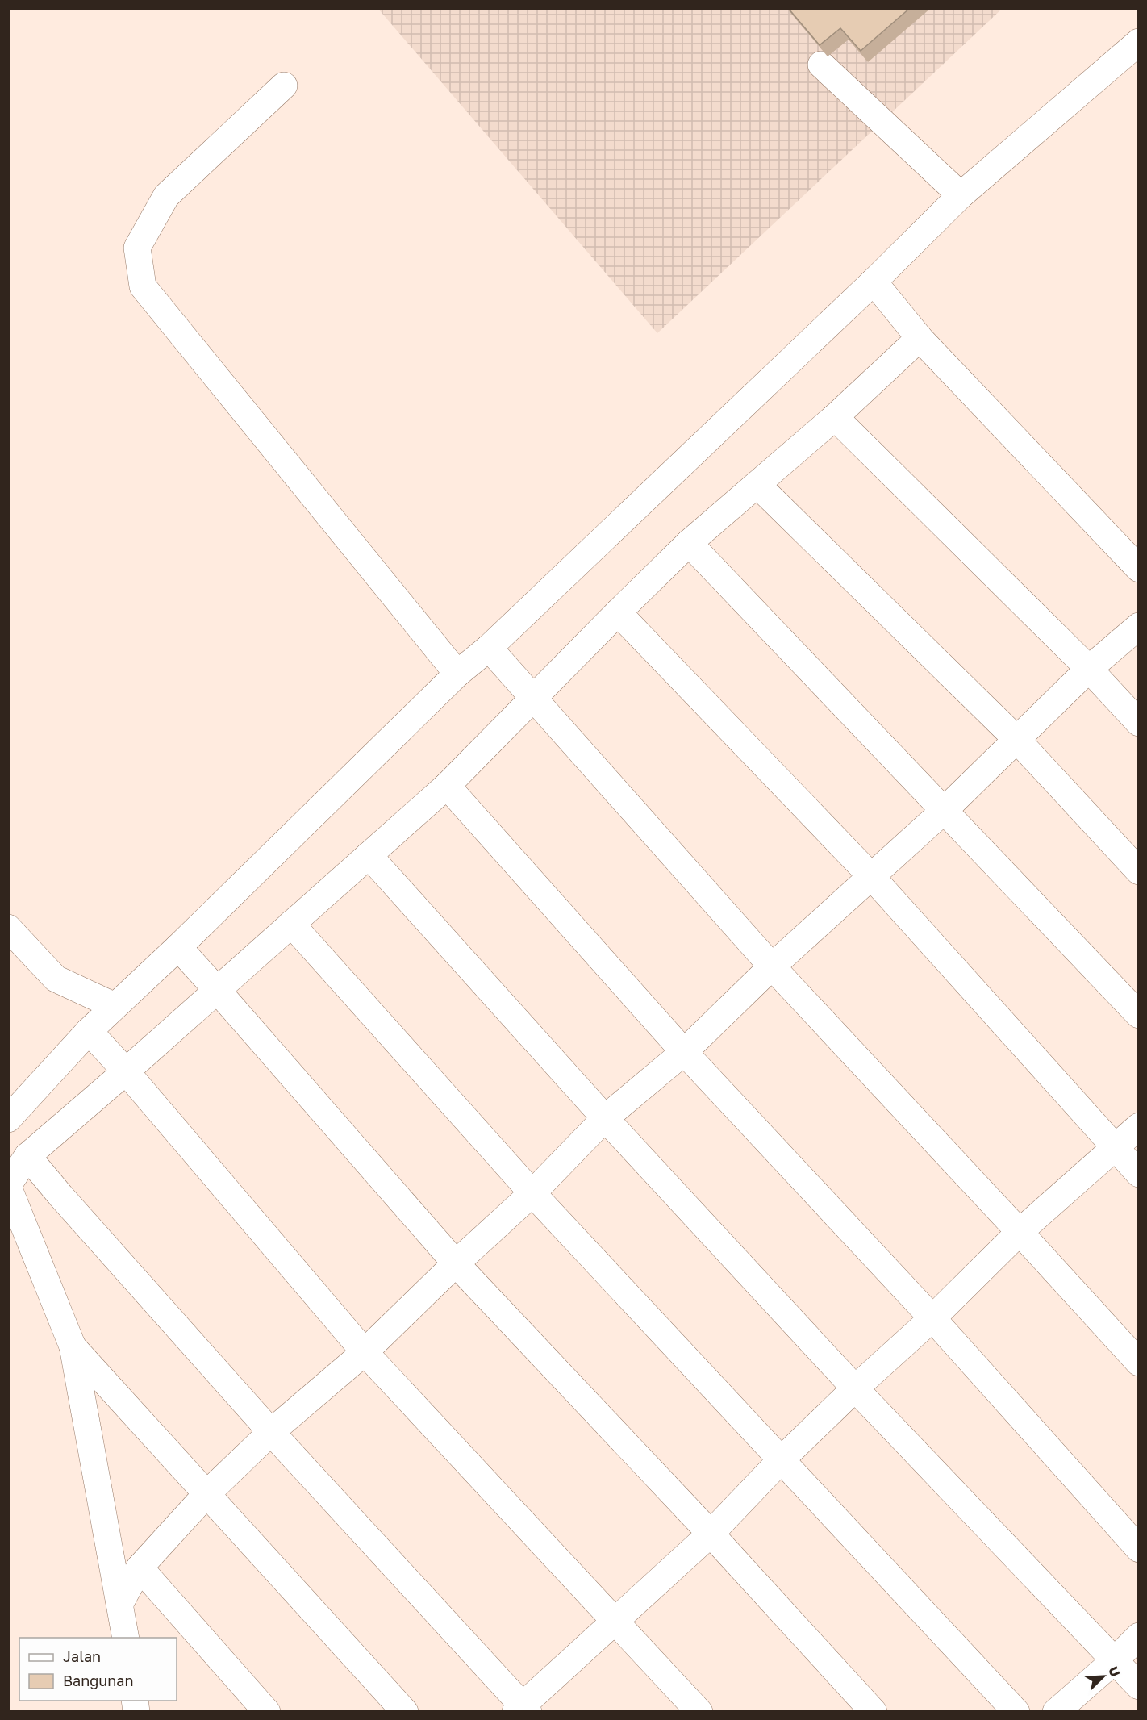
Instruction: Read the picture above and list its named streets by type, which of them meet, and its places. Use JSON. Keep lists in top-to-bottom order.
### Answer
{
  "legend": ["Jalan", "Bangunan"],
  "north": "top right"
}
